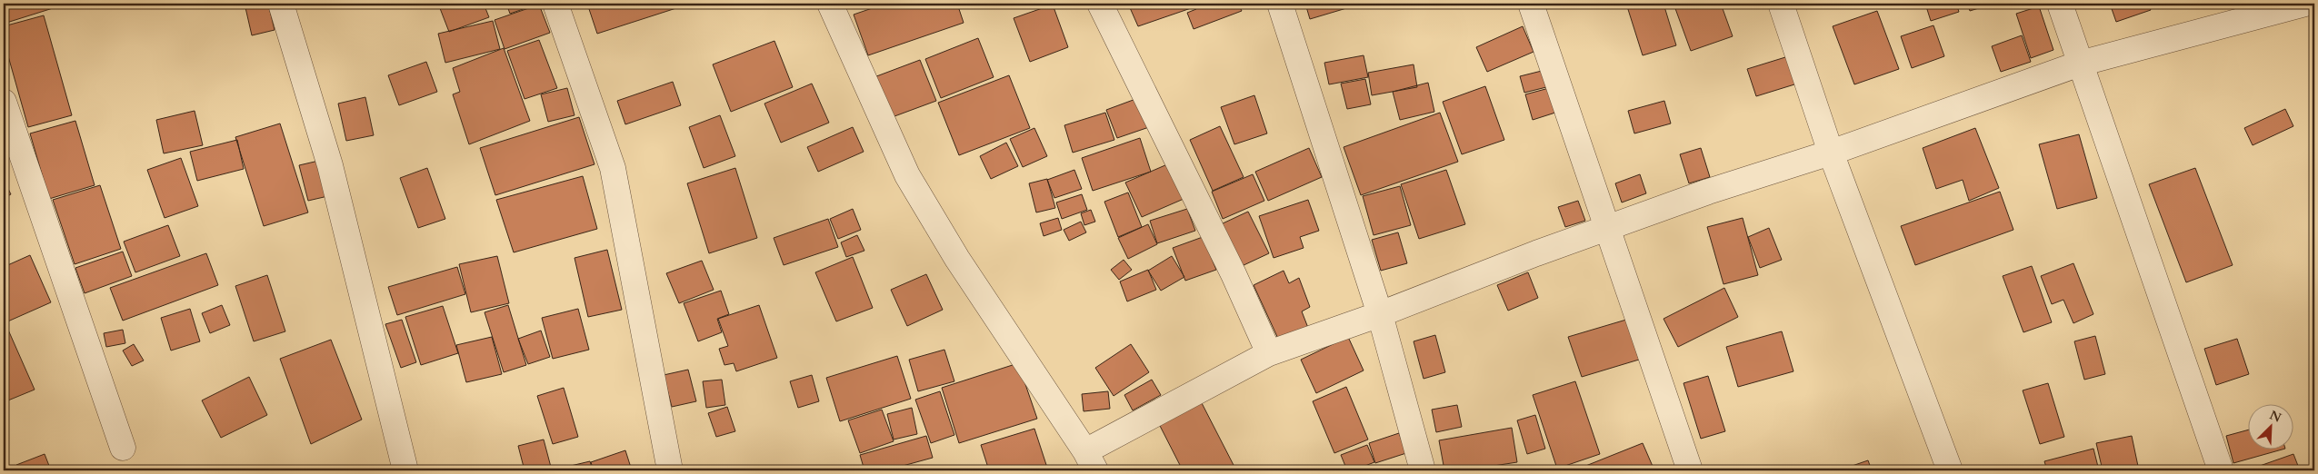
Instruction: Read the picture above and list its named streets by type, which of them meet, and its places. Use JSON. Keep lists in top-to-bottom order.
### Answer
{
  "north": "top right"
}
